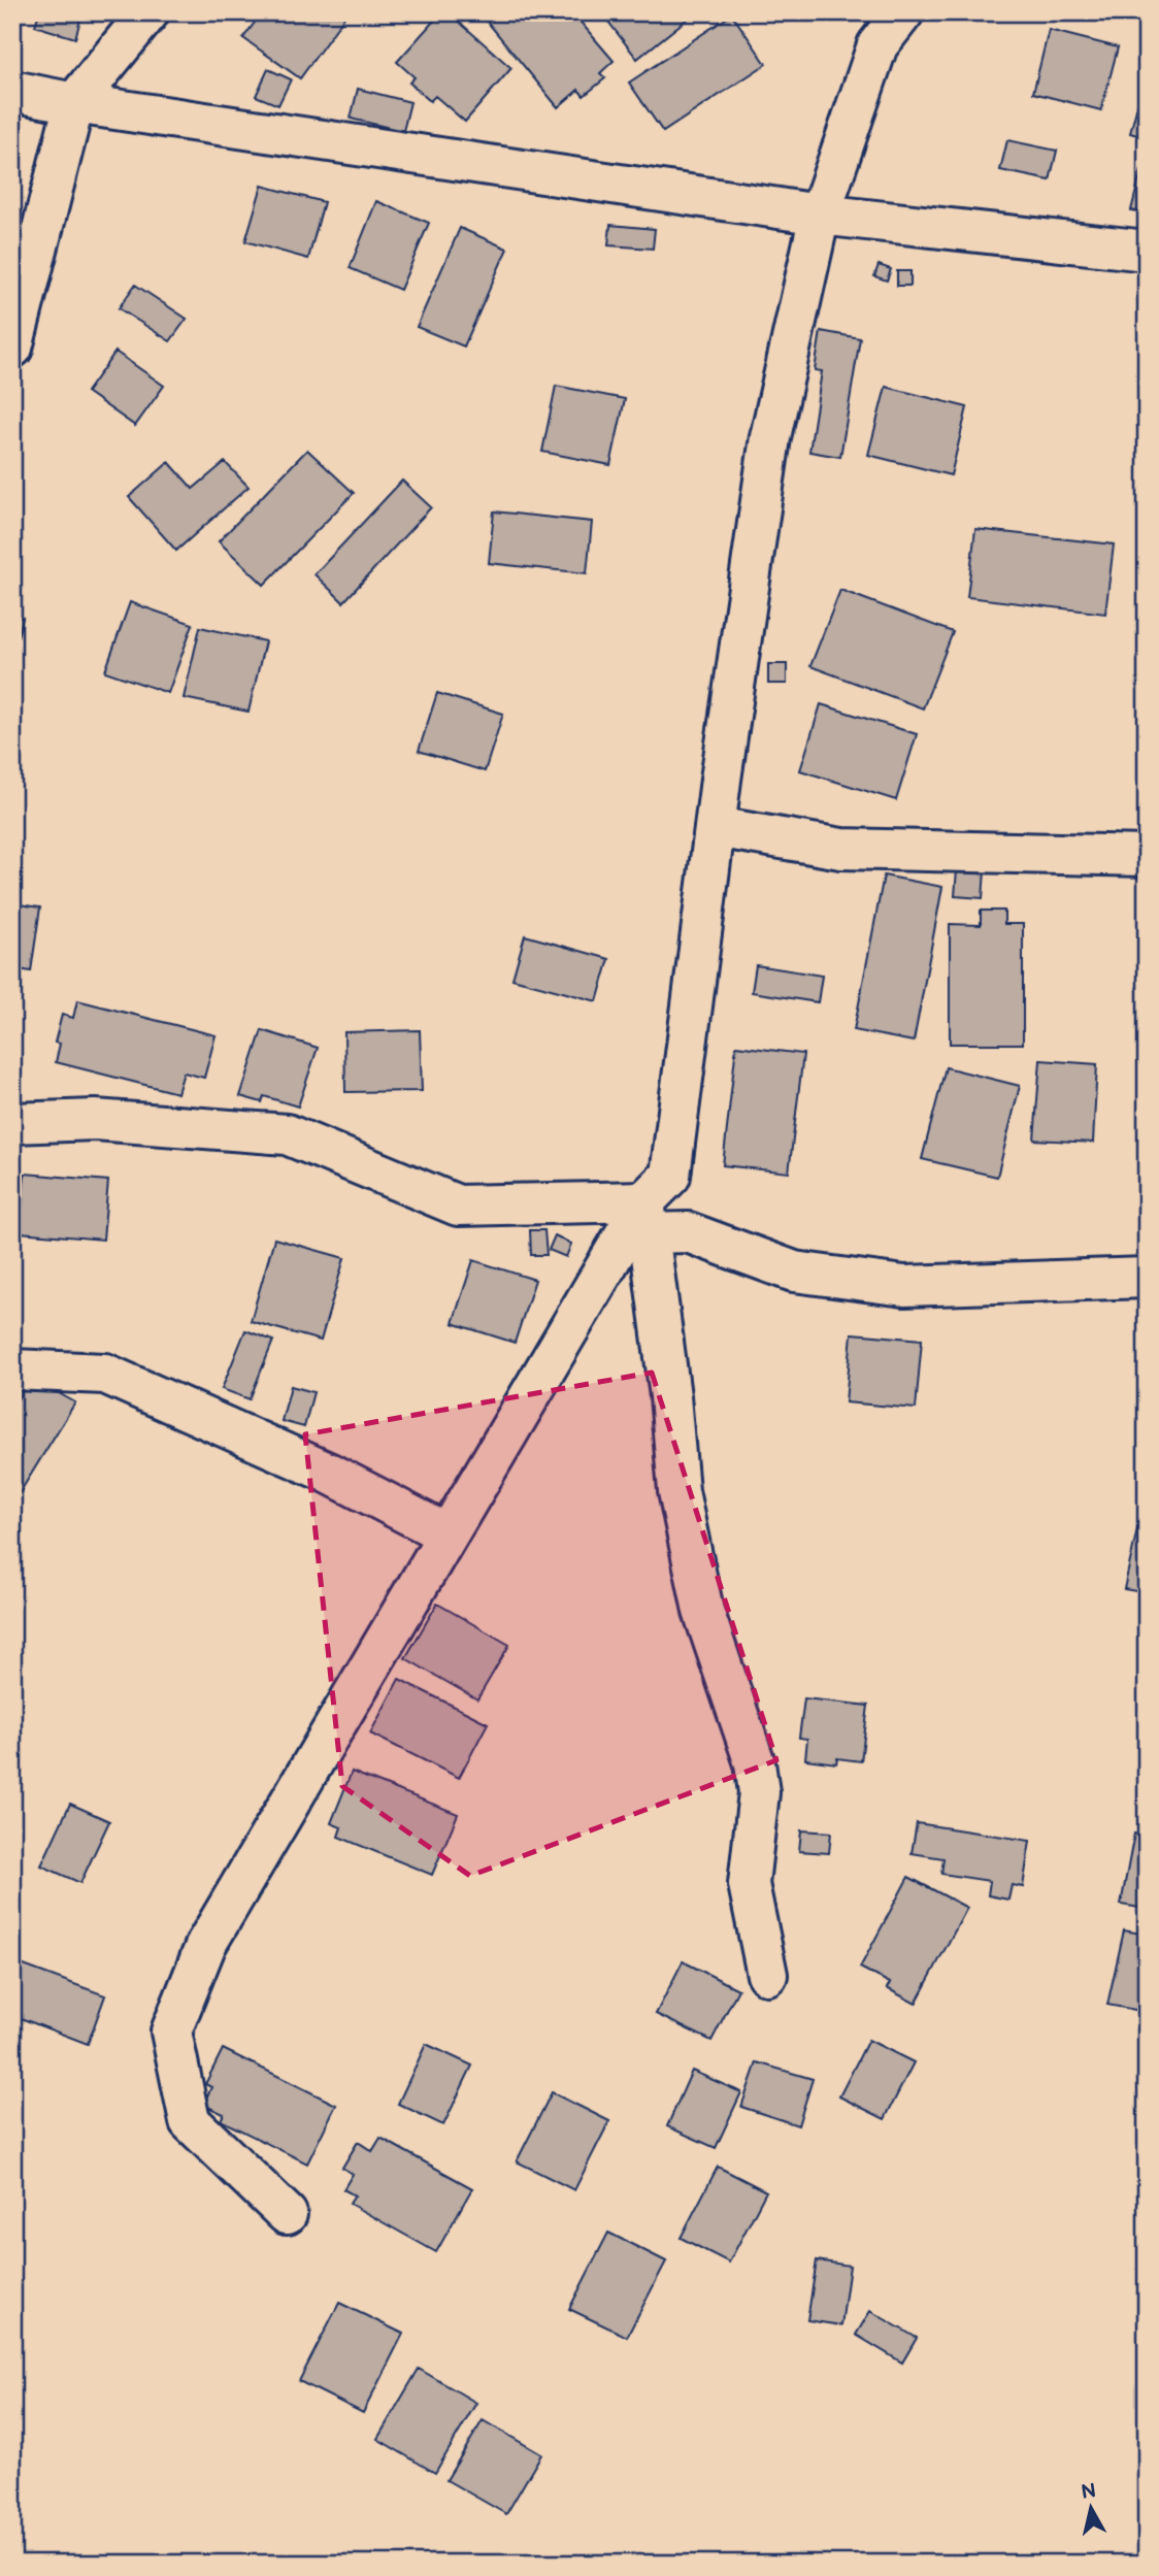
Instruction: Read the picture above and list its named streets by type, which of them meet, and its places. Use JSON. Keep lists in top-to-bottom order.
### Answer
{
  "north": "top"
}
